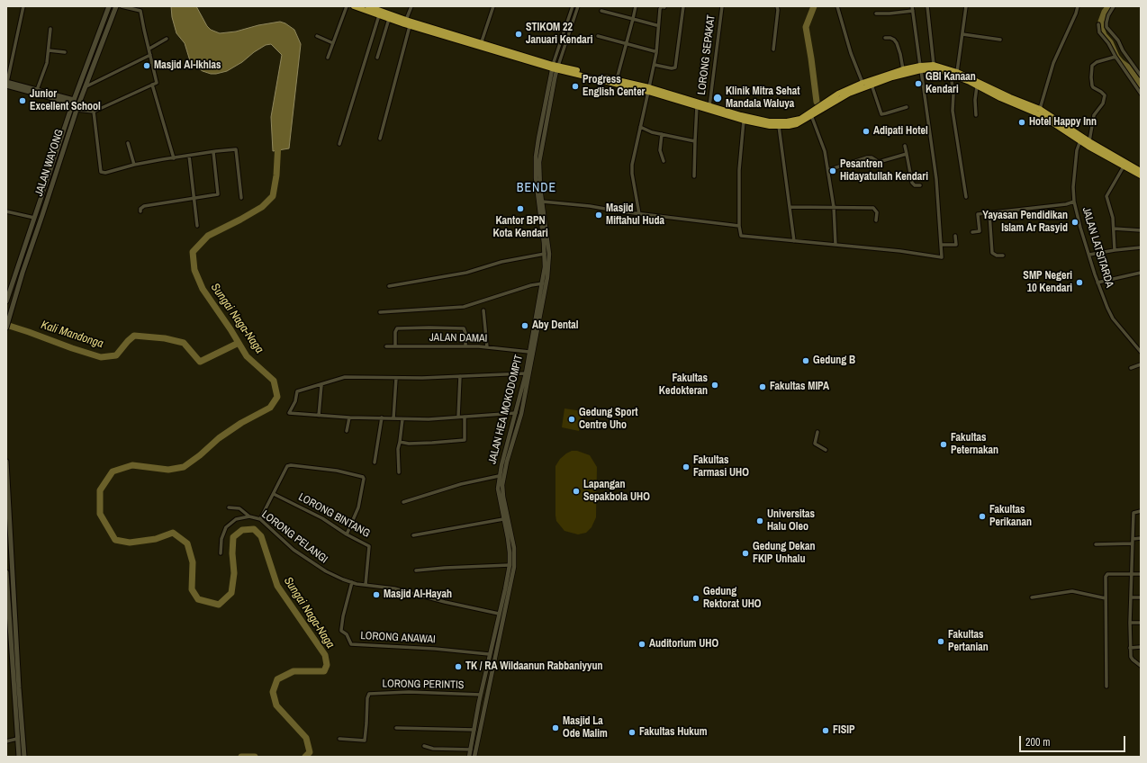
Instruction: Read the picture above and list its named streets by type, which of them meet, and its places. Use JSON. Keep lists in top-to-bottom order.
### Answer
{
  "streets": {
    "main road": ["JALAN WAYONG"],
    "street": [
      "LORONG SEPAKAT",
      "JALAN LATSITARDA",
      "JALAN DAMAI",
      "JALAN HEA MOKODOMPIT",
      "LORONG BINTANG",
      "LORONG PELANGI",
      "LORONG ANAWAI",
      "LORONG PERINTIS"
    ]
  },
  "crossings": [
    ["JALAN DAMAI", "JALAN HEA MOKODOMPIT"],
    ["JALAN HEA MOKODOMPIT", "LORONG PELANGI"],
    ["JALAN HEA MOKODOMPIT", "LORONG ANAWAI"],
    ["JALAN HEA MOKODOMPIT", "LORONG PERINTIS"],
    ["LORONG BINTANG", "LORONG PELANGI"],
    ["LORONG PELANGI", "LORONG ANAWAI"]
  ],
  "districts": ["BENDE"],
  "water": ["Sungai Naga-Naga", "Kali Mandonga"],
  "places": [
    "STIKOM 22 Januari Kendari",
    "Masjid Al-Ikhlas",
    "GBI Kanaan Kendari",
    "Progress English Center",
    "Klinik Mitra Sehat Mandala Waluya",
    "Junior Excellent School",
    "Hotel Happy Inn",
    "Adipati Hotel",
    "Pesantren Hidayatullah Kendari",
    "Kantor BPN Kota Kendari",
    "Masjid Miftahul Huda",
    "Yayasan Pendidikan Islam Ar Rasyid",
    "SMP Negeri 10 Kendari",
    "Aby Dental",
    "Gedung B",
    "Fakultas Kedokteran",
    "Fakultas MIPA",
    "Gedung Sport Centre Uho",
    "Fakultas Peternakan",
    "Fakultas Farmasi UHO",
    "Lapangan Sepakbola UHO",
    "Fakultas Perikanan",
    "Universitas Halu Oleo",
    "Gedung Dekan FKIP Unhalu",
    "Masjid Al-Hayah",
    "Gedung Rektorat UHO",
    "Fakultas Pertanian",
    "Auditorium UHO",
    "TK / RA Wildaanun Rabbaniyyun",
    "Masjid La Ode Malim",
    "FISIP",
    "Fakultas Hukum"
  ],
  "scale_bar": "200 m"
}
